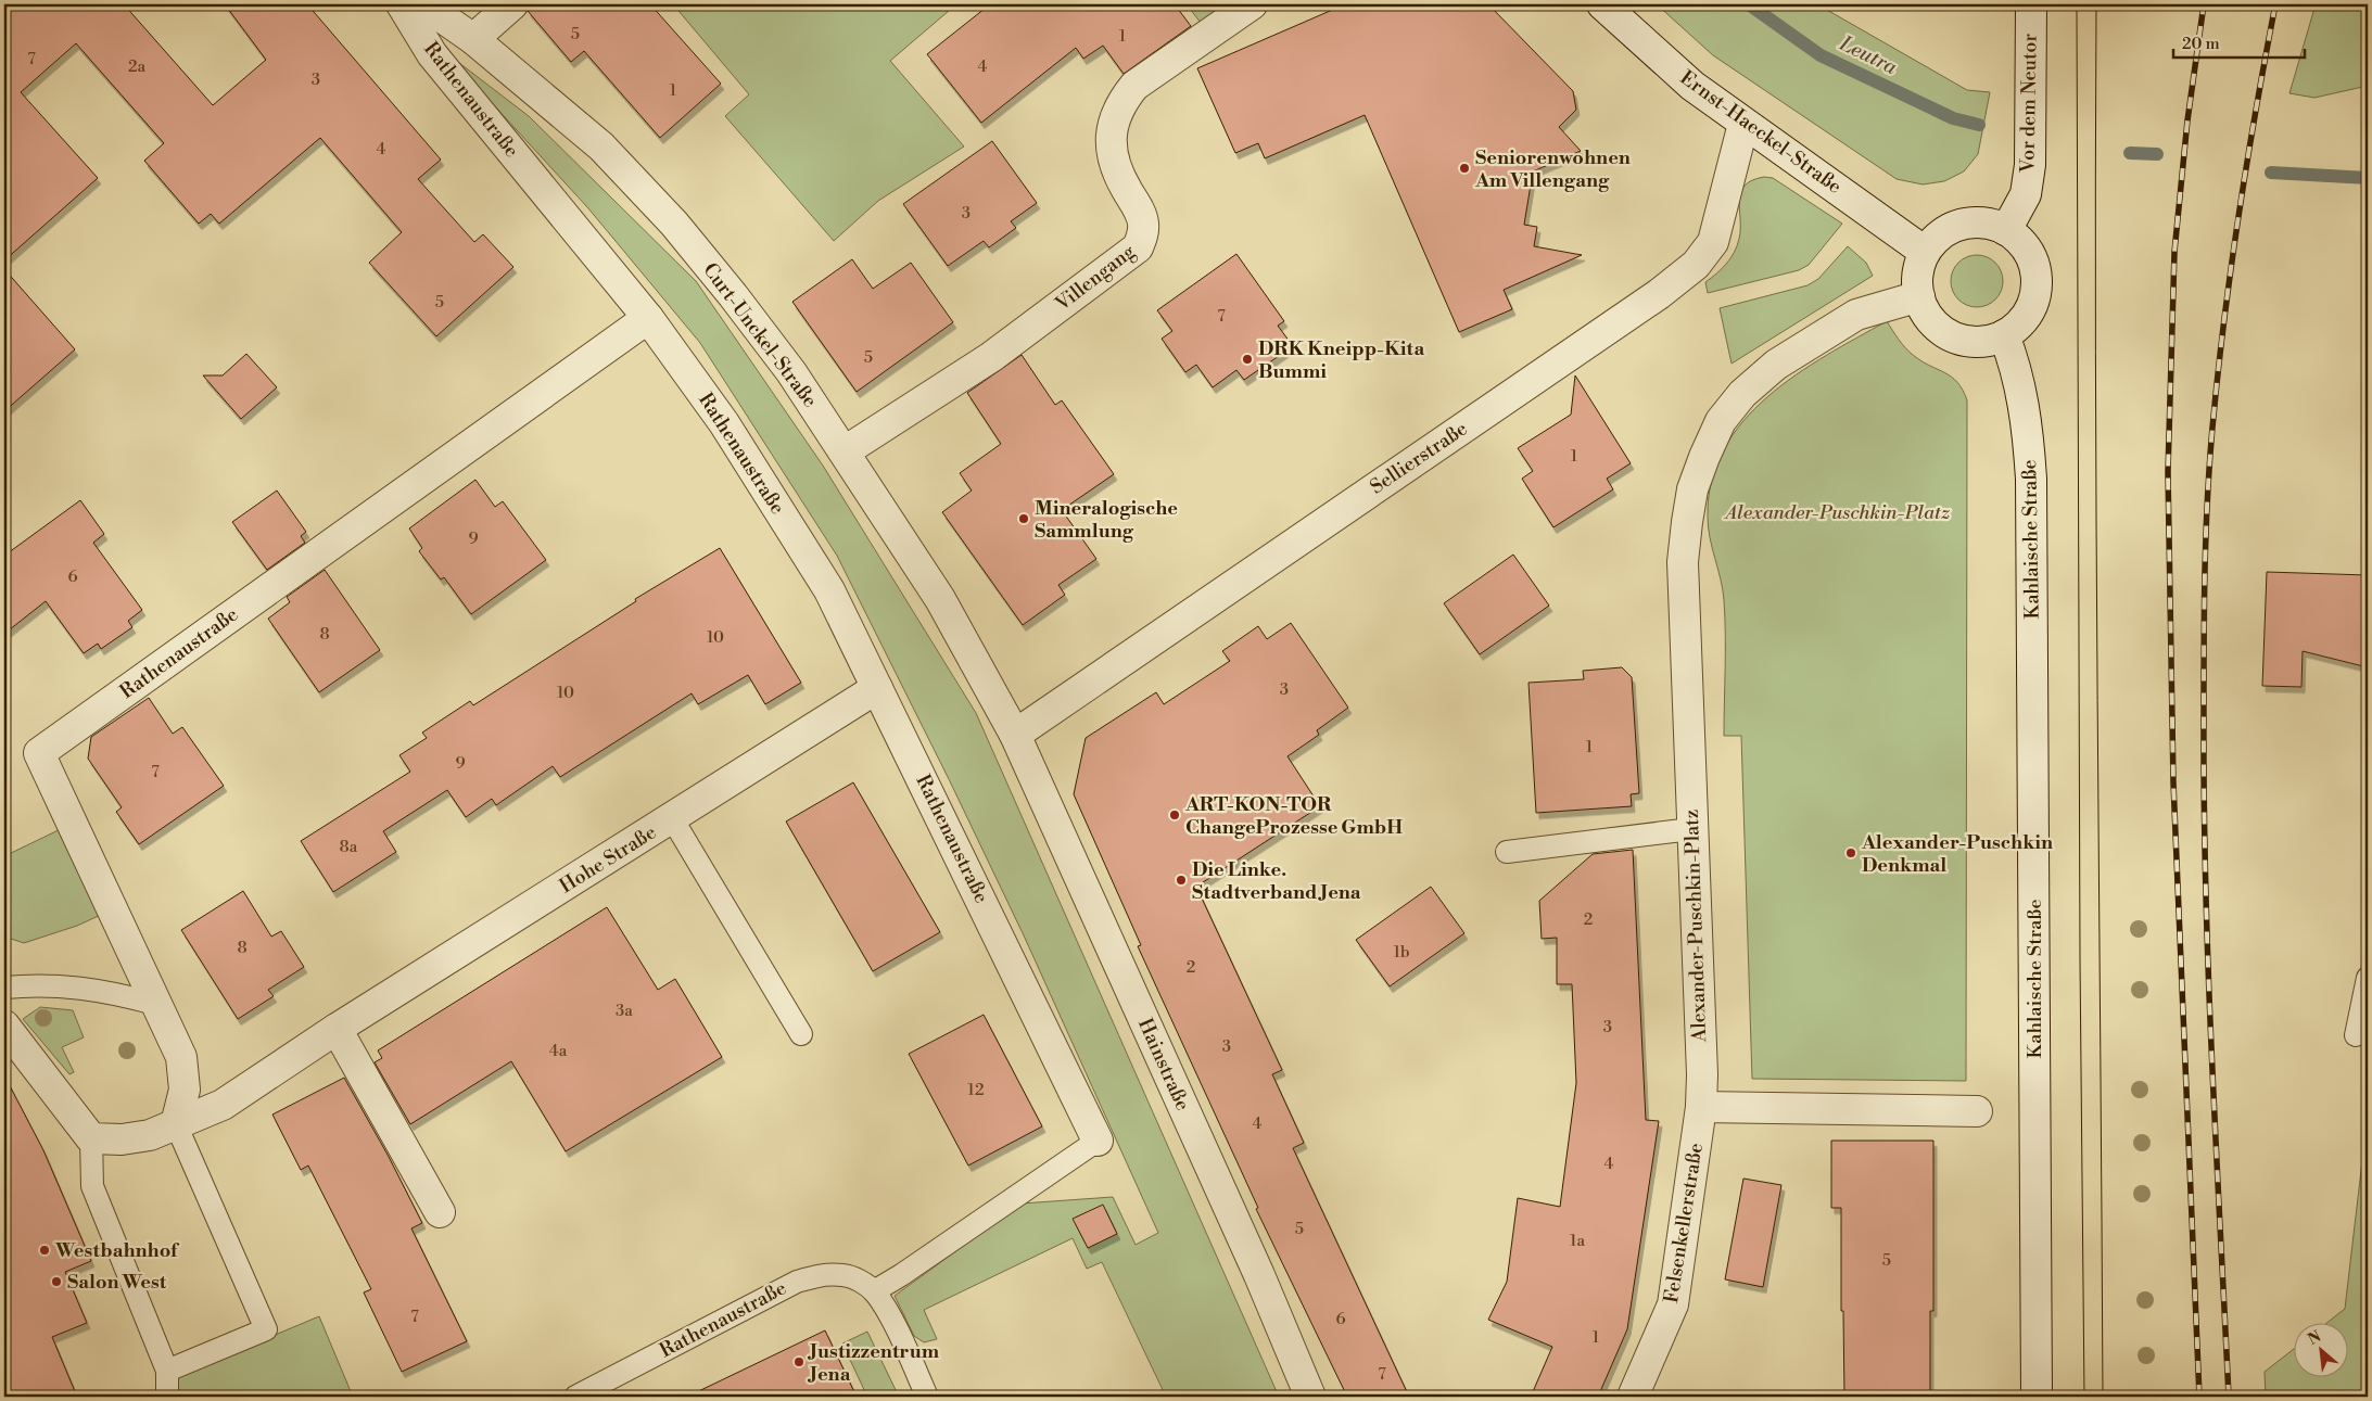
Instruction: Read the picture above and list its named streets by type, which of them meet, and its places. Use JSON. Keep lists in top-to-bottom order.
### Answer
{
  "streets": {
    "street": [
      "Rathenaustraße",
      "Vor dem Neutor",
      "Ernst-Haeckel-Straße",
      "Villengang",
      "Curt-Unckel-Straße",
      "Sellierstraße",
      "Kahlaische Straße",
      "Hohe Straße",
      "Alexander-Puschkin-Platz",
      "Hainstraße",
      "Felsenkellerstraße"
    ]
  },
  "crossings": [
    ["Rathenaustraße", "Hohe Straße"],
    ["Vor dem Neutor", "Ernst-Haeckel-Straße"],
    ["Vor dem Neutor", "Kahlaische Straße"],
    ["Vor dem Neutor", "Alexander-Puschkin-Platz"],
    ["Ernst-Haeckel-Straße", "Sellierstraße"],
    ["Ernst-Haeckel-Straße", "Kahlaische Straße"],
    ["Ernst-Haeckel-Straße", "Alexander-Puschkin-Platz"],
    ["Villengang", "Curt-Unckel-Straße"],
    ["Curt-Unckel-Straße", "Sellierstraße"],
    ["Curt-Unckel-Straße", "Hainstraße"],
    ["Sellierstraße", "Hainstraße"],
    ["Kahlaische Straße", "Alexander-Puschkin-Platz"],
    ["Alexander-Puschkin-Platz", "Felsenkellerstraße"]
  ],
  "water": ["Leutra"],
  "parks": ["Alexander-Puschkin-Platz"],
  "places": [
    "Seniorenwohnen Am Villengang",
    "DRK Kneipp-Kita Bummi",
    "Mineralogische Sammlung",
    "ART-KON-TOR ChangeProzesse GmbH",
    "Alexander-Puschkin Denkmal",
    "Die Linke. Stadtverband Jena",
    "Westbahnhof",
    "Salon West",
    "Justizzentrum Jena"
  ],
  "house_numbers": [
    "5",
    "1",
    "7",
    "2a",
    "4",
    "3",
    "1",
    "4",
    "3",
    "5",
    "7",
    "5",
    "1",
    "9",
    "6",
    "8",
    "10",
    "3",
    "10",
    "1",
    "9",
    "7",
    "8a",
    "2",
    "8",
    "1b",
    "2",
    "3a",
    "3",
    "3",
    "4a",
    "12",
    "4",
    "4",
    "5",
    "1a",
    "5",
    "7",
    "6",
    "1",
    "7"
  ],
  "scale_bar": "20 m",
  "north": "top left"
}
